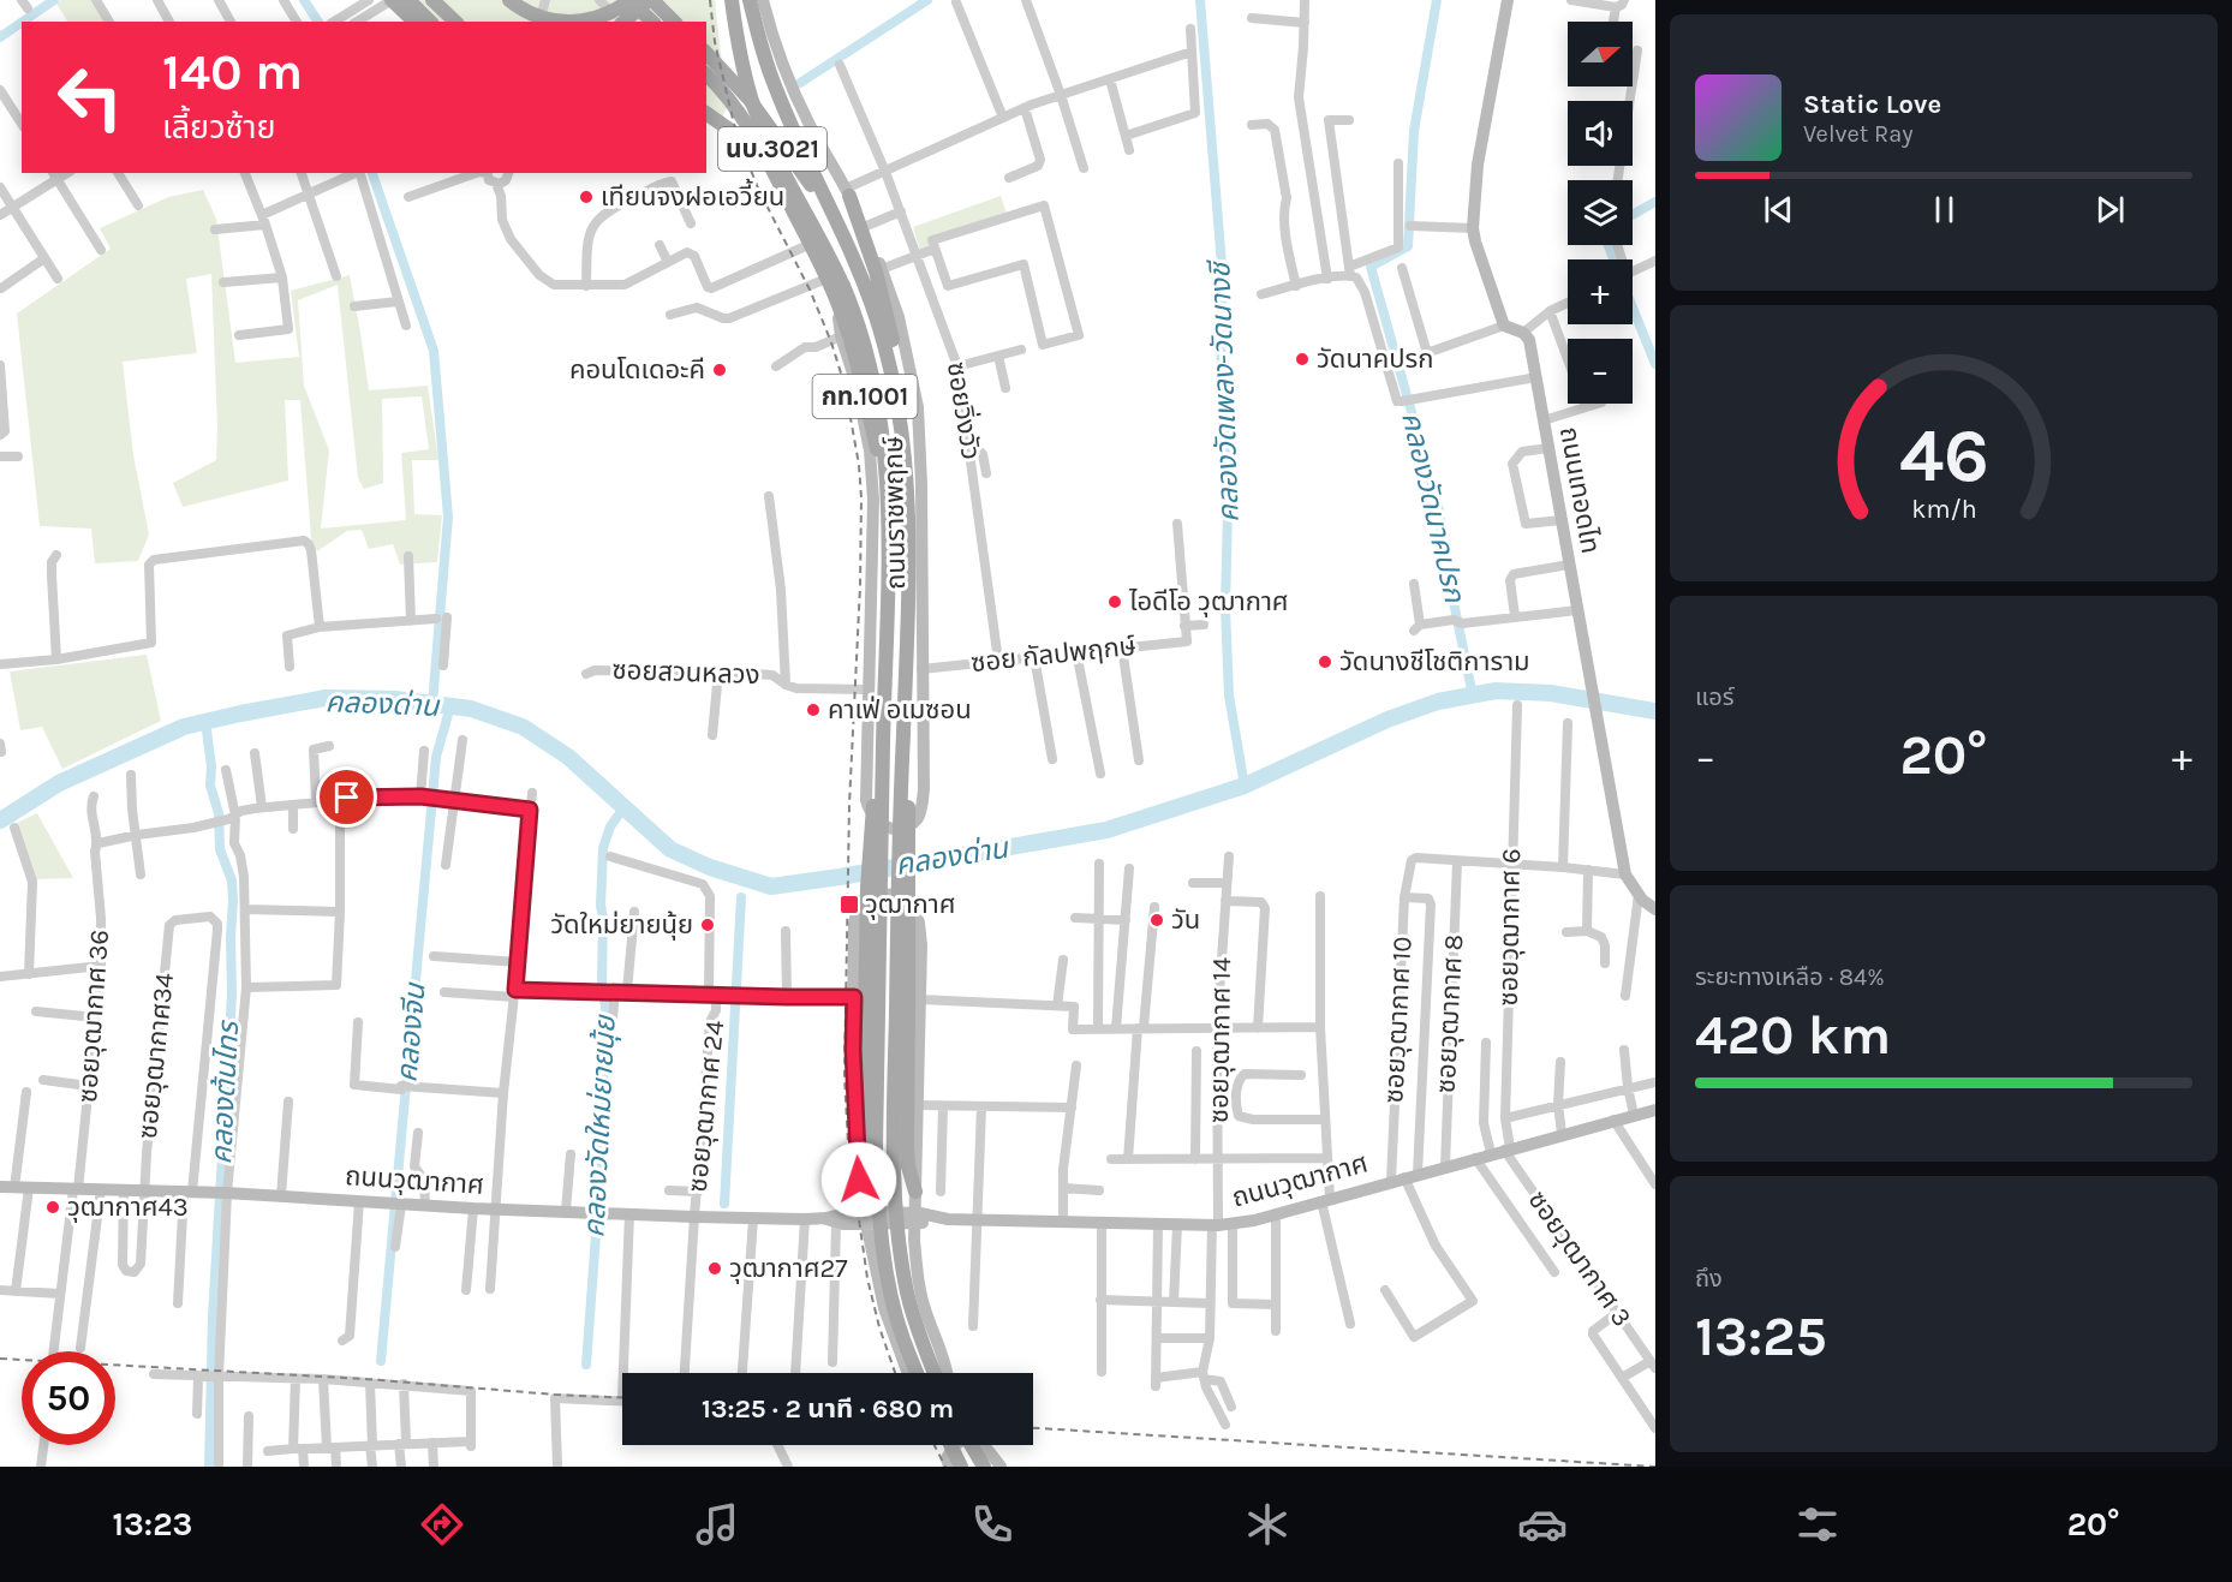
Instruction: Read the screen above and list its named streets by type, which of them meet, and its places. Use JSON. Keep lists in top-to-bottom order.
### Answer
{
  "streets": {
    "main road": [
      "นบ.3021",
      "กท.1001",
      "ถนนเทอดไท",
      "ถนนราชพฤกษ์",
      "ถนนวุฒากาศ"
    ],
    "street": [
      "ซอยวิ่งวัว",
      "ซอย กัลปพฤกษ์",
      "ซอยสวนหลวง",
      "ซอยวุฒากาศ 6",
      "ซอยวุฒากาศ 8",
      "ซอยวุฒากาศ 36",
      "ซอยวุฒากาศ 10",
      "ซอยวุฒากาศ 14",
      "ซอยวุฒากาศ34",
      "ซอยวุฒากาศ 24",
      "ซอยวุฒากาศ 3"
    ]
  },
  "crossings": [
    ["กท.1001", "ถนนราชพฤกษ์"],
    ["ซอยวิ่งวัว", "ซอย กัลปพฤกษ์"],
    ["ถนนราชพฤกษ์", "ซอย กัลปพฤกษ์"],
    ["ถนนราชพฤกษ์", "ซอยสวนหลวง"],
    ["ถนนราชพฤกษ์", "ถนนวุฒากาศ"],
    ["ซอยวุฒากาศ 6", "ถนนวุฒากาศ"],
    ["ซอยวุฒากาศ 6", "ซอยวุฒากาศ 3"],
    ["ซอยวุฒากาศ 8", "ซอยวุฒากาศ 10"],
    ["ซอยวุฒากาศ 8", "ถนนวุฒากาศ"],
    ["ซอยวุฒากาศ 36", "ถนนวุฒากาศ"],
    ["ซอยวุฒากาศ 10", "ถนนวุฒากาศ"],
    ["ซอยวุฒากาศ 14", "ถนนวุฒากาศ"],
    ["ซอยวุฒากาศ34", "ถนนวุฒากาศ"],
    ["ซอยวุฒากาศ 24", "ถนนวุฒากาศ"],
    ["ถนนวุฒากาศ", "ซอยวุฒากาศ 3"]
  ],
  "water": [
    "คลองวัดเพลง-วัดนางชี",
    "คลองวัดนาคปรก",
    "คลองด่าน",
    "คลองจีน",
    "คลองต้นไทร",
    "คลองวัดใหม่ยายนุ้ย"
  ],
  "places": {
    "other": [
      "เทียนจงฝอเอวี้ยน",
      "วัดนาคปรก",
      "คอนโดเดอะคี",
      "ไอดีโอ วุฒากาศ",
      "วัดนางชีโชติการาม",
      "คาเฟ่ อเมซอน",
      "วัน",
      "วัดใหม่ยายนุ้ย",
      "วุฒากาศ43",
      "วุฒากาศ27"
    ],
    "transit": ["วุฒากาศ"]
  },
  "north": "right",
  "page": {
    "map_buttons": ["+", "−"],
    "turn": ["140 m", "เลี้ยวซ้าย"],
    "song": ["Static Love", "Velvet Ray"],
    "tile": [
      "แอร์",
      ["ระยะทางเหลือ · 84%", "420 km"],
      ["ถึง", "13:25"]
    ],
    "heat": ["−", "20°", "+"],
    "limit": "50",
    "trip": "13:25 · 2 นาที · 680 m",
    "tabs": ["13:23", "20°"],
    "gauge": ["46", "km/h"]
  }
}
